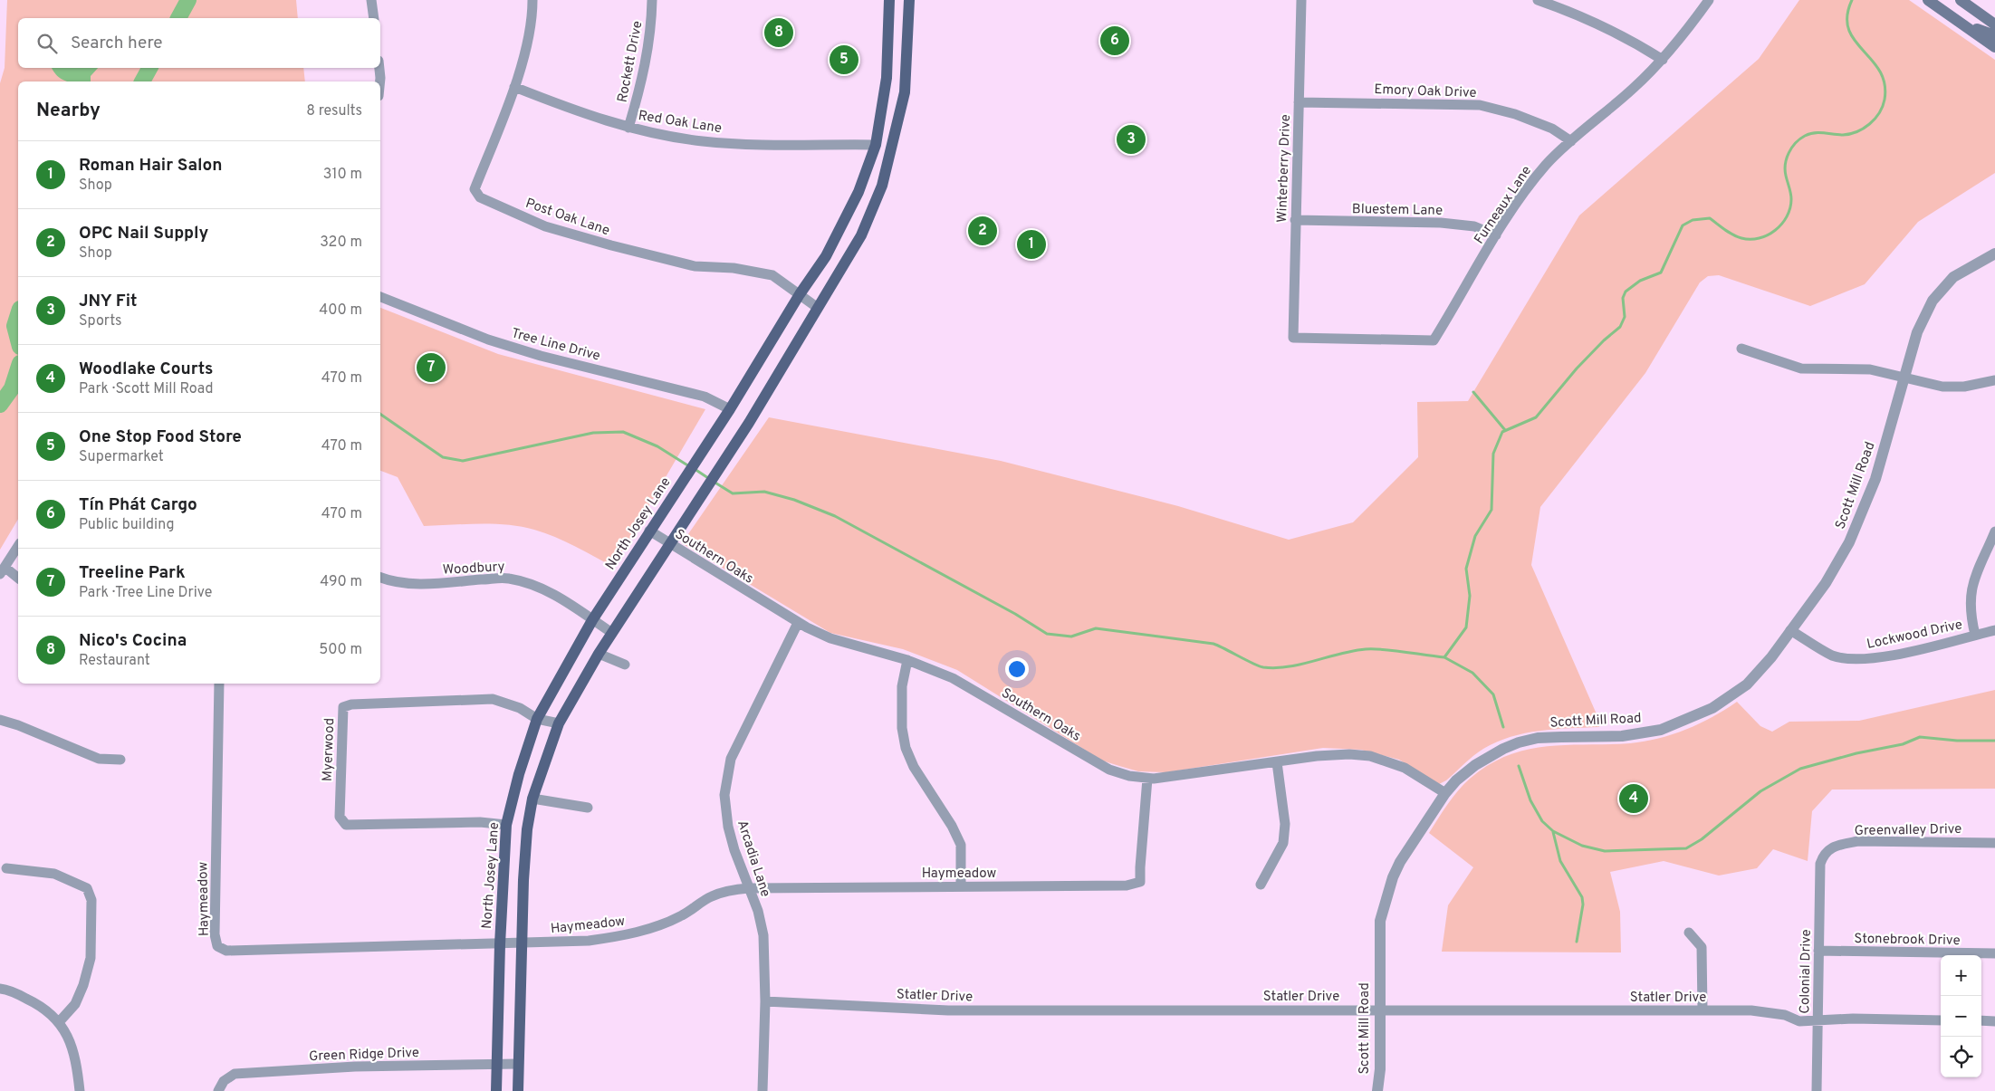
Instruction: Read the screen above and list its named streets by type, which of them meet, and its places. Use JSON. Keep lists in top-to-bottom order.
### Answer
{
  "streets": {
    "main road": ["North Josey Lane"],
    "street": [
      "Rockett Drive",
      "Emory Oak Drive",
      "Red Oak Lane",
      "Winterberry Drive",
      "Furneaux Lane",
      "Bluestem Lane",
      "Post Oak Lane",
      "Tree Line Drive",
      "Scott Mill Road",
      "Southern Oaks",
      "Woodbury",
      "Lockwood Drive",
      "Myerwood",
      "Greenvalley Drive",
      "Arcadia Lane",
      "Haymeadow",
      "Stonebrook Drive",
      "Colonial Drive",
      "Statler Drive",
      "Green Ridge Drive"
    ]
  },
  "crossings": [
    ["Rockett Drive", "Red Oak Lane"],
    ["Emory Oak Drive", "Winterberry Drive"],
    ["Emory Oak Drive", "Furneaux Lane"],
    ["Red Oak Lane", "Post Oak Lane"],
    ["Red Oak Lane", "North Josey Lane"],
    ["Winterberry Drive", "Furneaux Lane"],
    ["Winterberry Drive", "Bluestem Lane"],
    ["Furneaux Lane", "Bluestem Lane"],
    ["Post Oak Lane", "North Josey Lane"],
    ["Tree Line Drive", "North Josey Lane"],
    ["Scott Mill Road", "Southern Oaks"],
    ["Scott Mill Road", "Lockwood Drive"],
    ["Scott Mill Road", "Statler Drive"],
    ["North Josey Lane", "Southern Oaks"],
    ["North Josey Lane", "Woodbury"],
    ["North Josey Lane", "Myerwood"],
    ["North Josey Lane", "Haymeadow"],
    ["North Josey Lane", "Green Ridge Drive"],
    ["Southern Oaks", "Arcadia Lane"],
    ["Southern Oaks", "Haymeadow"],
    ["Greenvalley Drive", "Colonial Drive"],
    ["Arcadia Lane", "Haymeadow"],
    ["Arcadia Lane", "Statler Drive"],
    ["Stonebrook Drive", "Colonial Drive"],
    ["Colonial Drive", "Statler Drive"]
  ],
  "page": {
    "pins": [
      "8",
      "6",
      "5",
      "3",
      "2",
      "1",
      "7",
      "4"
    ],
    "search": "Search here",
    "heading": ["Nearby", "8 results"],
    "list": [
      {
        "mark": "1",
        "name": "Roman Hair Salon",
        "note": "Shop",
        "value": "310 m"
      },
      {
        "mark": "2",
        "name": "OPC Nail Supply",
        "note": "Shop",
        "value": "320 m"
      },
      {
        "mark": "3",
        "name": "JNY Fit",
        "note": "Sports",
        "value": "400 m"
      },
      {
        "mark": "4",
        "name": "Woodlake Courts",
        "note": "Park · Scott Mill Road",
        "value": "470 m"
      },
      {
        "mark": "5",
        "name": "One Stop Food Store",
        "note": "Supermarket",
        "value": "470 m"
      },
      {
        "mark": "6",
        "name": "Tín Phát Cargo",
        "note": "Public building",
        "value": "470 m"
      },
      {
        "mark": "7",
        "name": "Treeline Park",
        "note": "Park · Tree Line Drive",
        "value": "490 m"
      },
      {
        "mark": "8",
        "name": "Nico's Cocina",
        "note": "Restaurant",
        "value": "500 m"
      }
    ],
    "map_buttons": ["+", "−"]
  }
}
